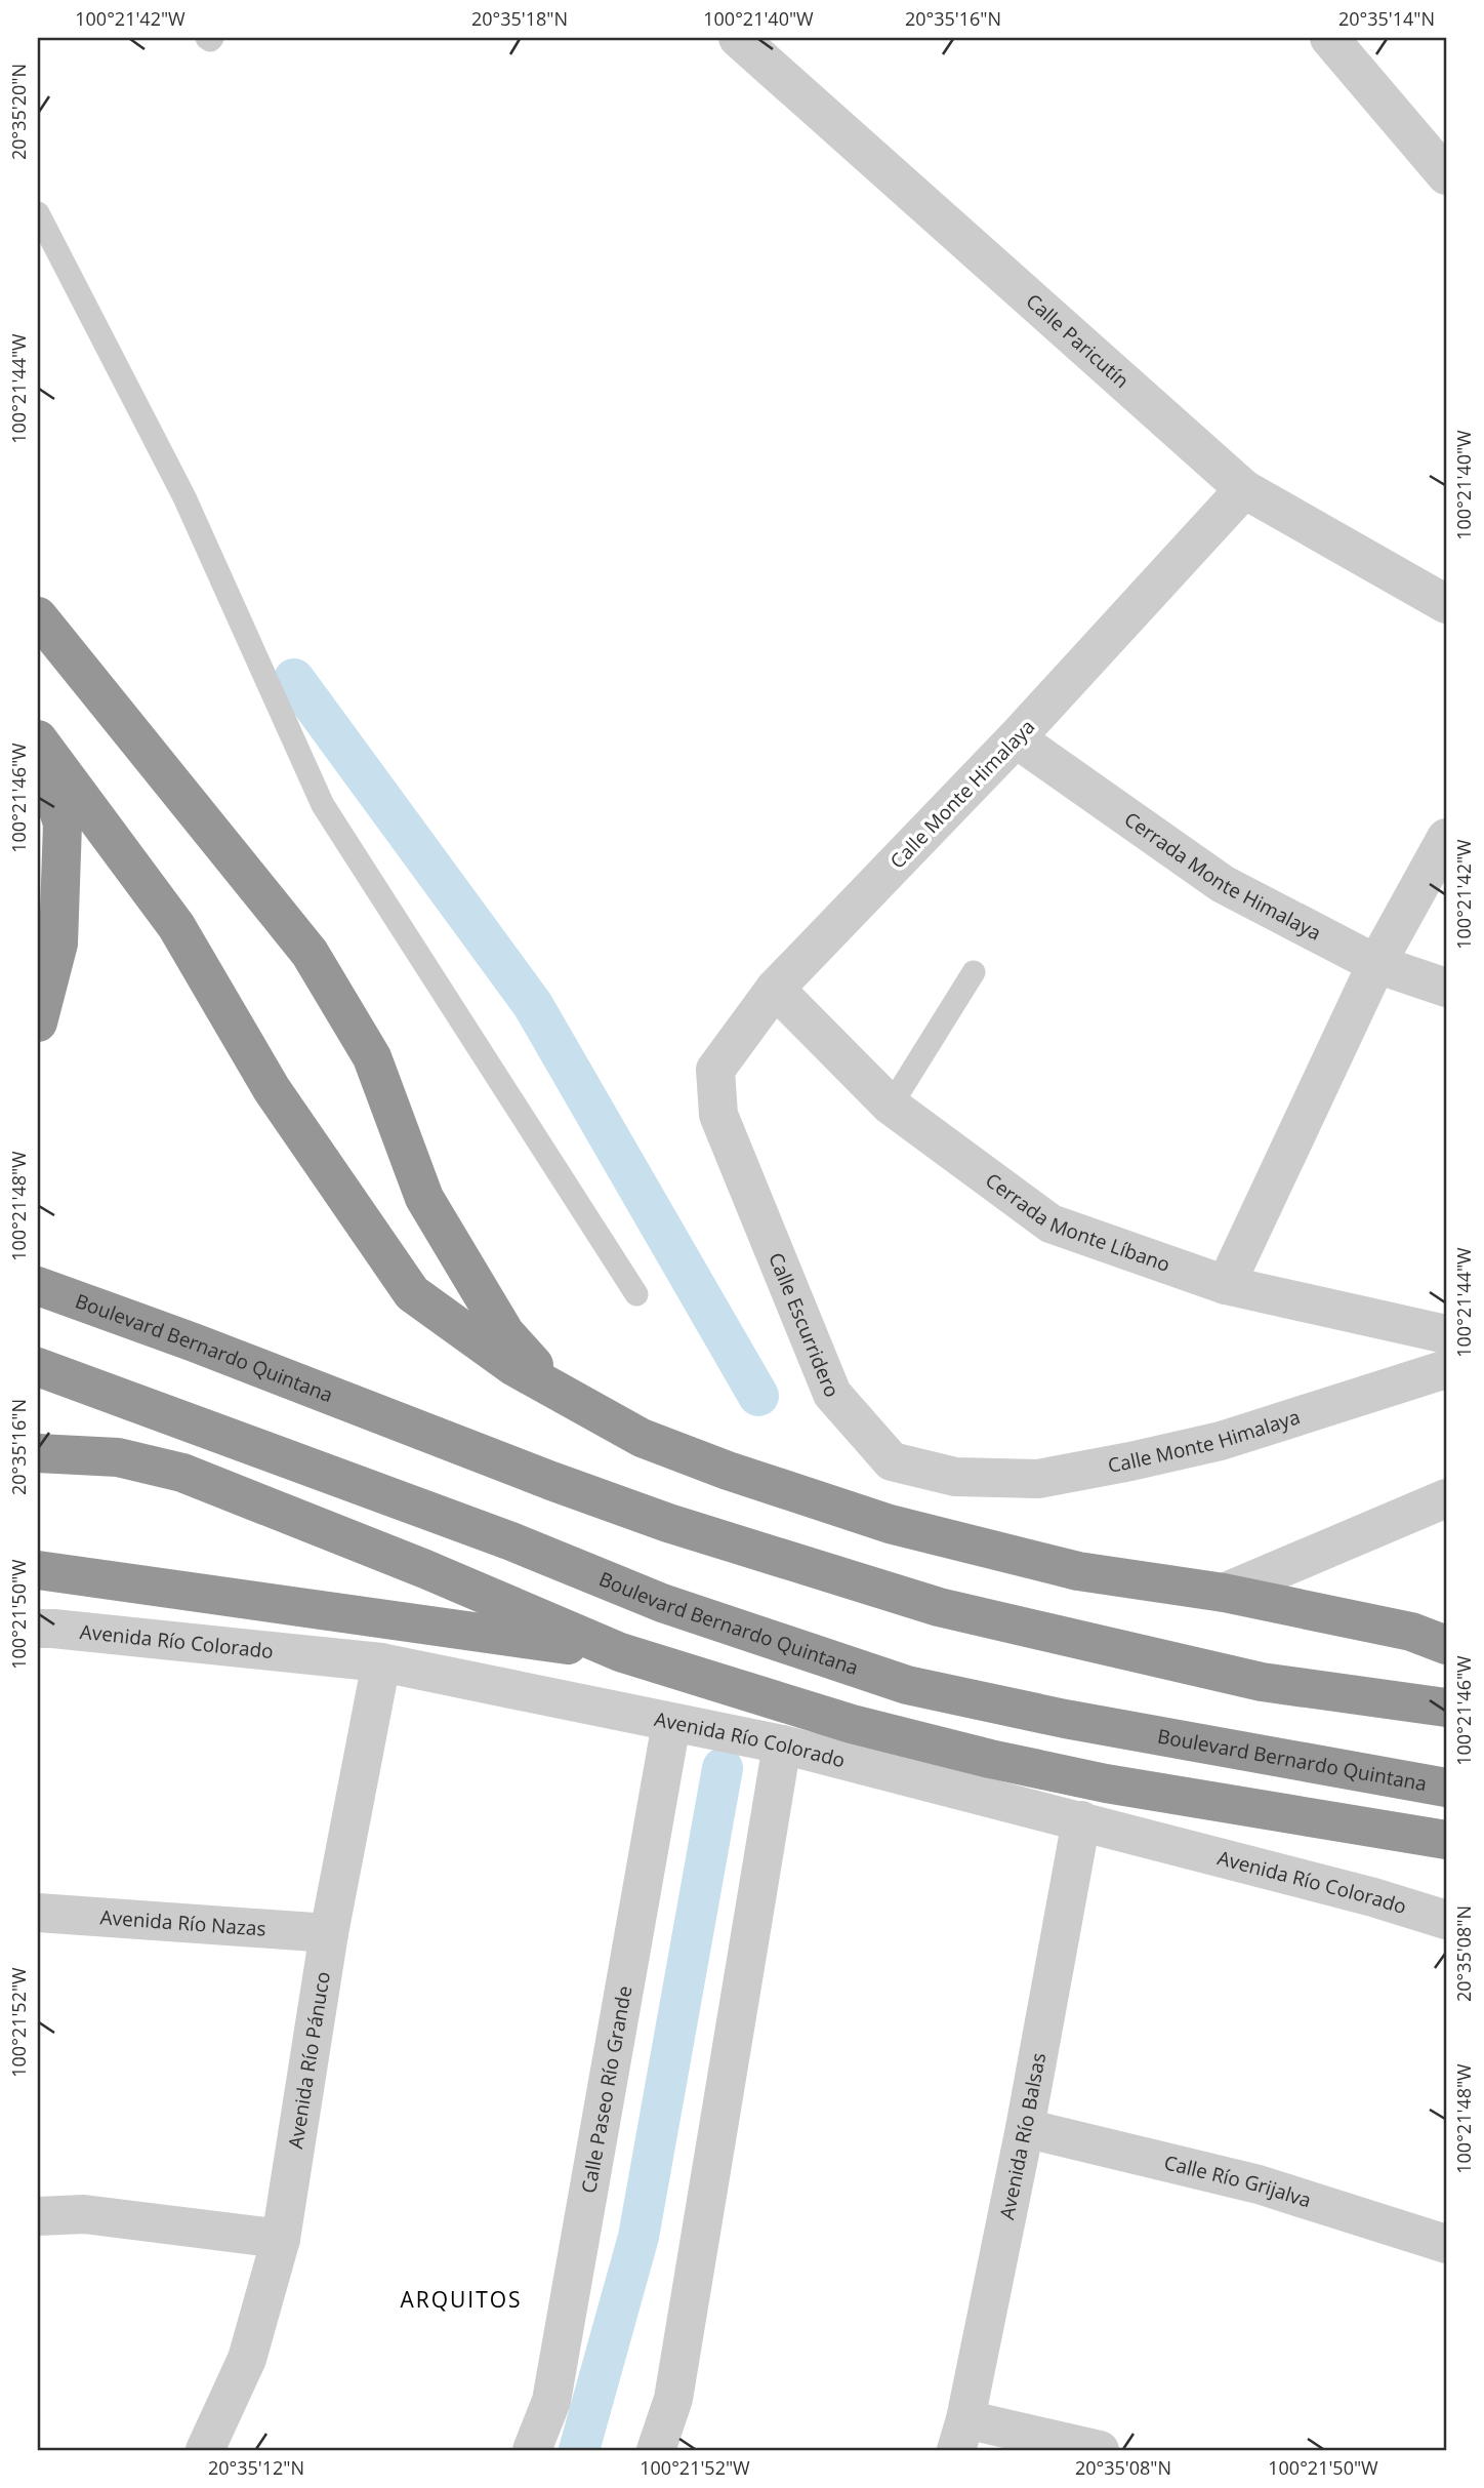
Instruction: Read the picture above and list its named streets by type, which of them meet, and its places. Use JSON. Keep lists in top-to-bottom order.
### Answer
{
  "streets": {
    "highway": ["Boulevard Bernardo Quintana"],
    "street": [
      "Calle Paricutín",
      "Calle Monte Himalaya",
      "Cerrada Monte Himalaya",
      "Cerrada Monte Líbano",
      "Calle Escurridero",
      "Avenida Río Colorado",
      "Avenida Río Nazas",
      "Avenida Río Pánuco",
      "Calle Paseo Río Grande",
      "Avenida Río Balsas",
      "Calle Río Grijalva"
    ]
  },
  "crossings": [
    ["Calle Paricutín", "Calle Monte Himalaya"],
    ["Calle Monte Himalaya", "Cerrada Monte Himalaya"],
    ["Calle Monte Himalaya", "Cerrada Monte Líbano"],
    ["Calle Monte Himalaya", "Calle Escurridero"],
    ["Avenida Río Colorado", "Avenida Río Pánuco"],
    ["Avenida Río Colorado", "Calle Paseo Río Grande"],
    ["Avenida Río Colorado", "Avenida Río Balsas"],
    ["Avenida Río Nazas", "Avenida Río Pánuco"],
    ["Avenida Río Balsas", "Calle Río Grijalva"]
  ],
  "districts": ["ARQUITOS"],
  "coordinates": [
    "100°21'42\"W",
    "20°35'18\"N",
    "100°21'40\"W",
    "20°35'16\"N",
    "20°35'14\"N",
    "20°35'20\"N",
    "100°21'44\"W",
    "100°21'46\"W",
    "100°21'48\"W",
    "100°21'50\"W",
    "20°35'08\"N",
    "100°21'52\"W",
    "20°35'12\"N"
  ]
}
